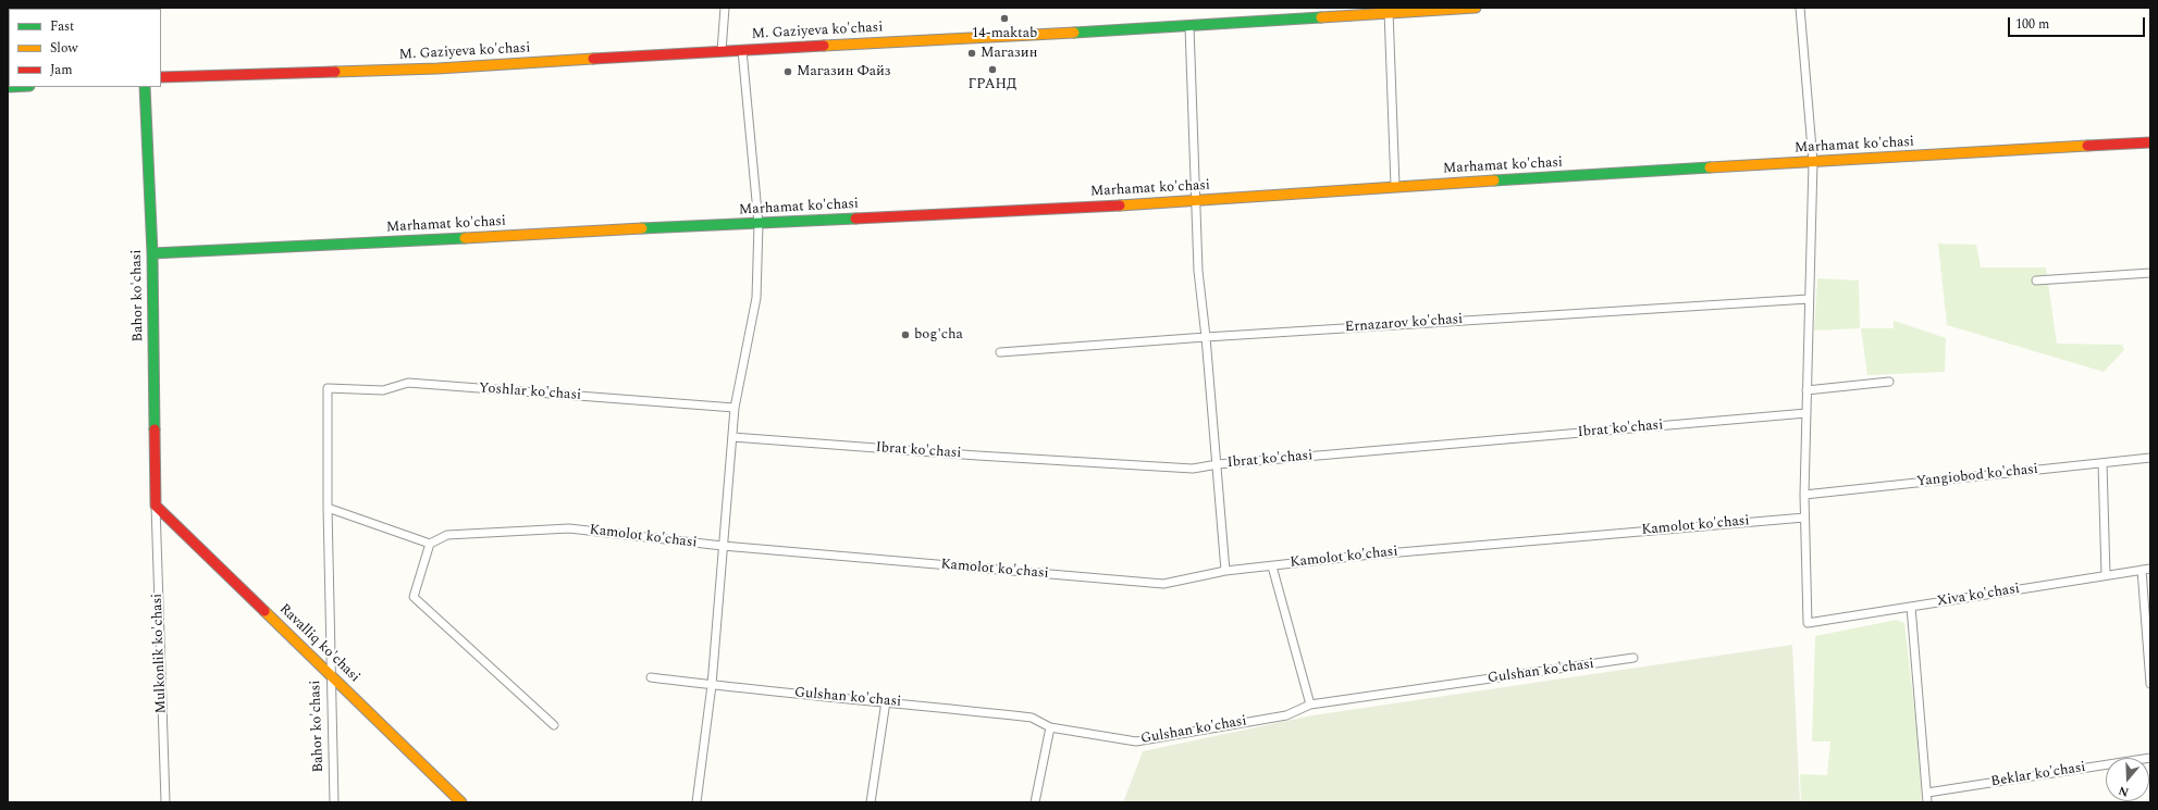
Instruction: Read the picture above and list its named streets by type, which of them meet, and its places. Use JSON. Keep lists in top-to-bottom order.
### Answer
{
  "streets": {
    "street": [
      "M. Gaziyeva ko'chasi",
      "Marhamat ko'chasi",
      "Bahor ko'chasi",
      "Ernazarov ko'chasi",
      "Yoshlar ko'chasi",
      "Ibrat ko'chasi",
      "Yangiobod ko'chasi",
      "Kamolot ko'chasi",
      "Xiva ko'chasi",
      "Ravalliq ko'chasi",
      "Mulkonlik ko'chasi",
      "Gulshan ko'chasi",
      "Beklar ko'chasi"
    ]
  },
  "crossings": [
    ["Marhamat ko'chasi", "Bahor ko'chasi"],
    ["Bahor ko'chasi", "Yoshlar ko'chasi"],
    ["Bahor ko'chasi", "Ravalliq ko'chasi"],
    ["Bahor ko'chasi", "Mulkonlik ko'chasi"],
    ["Kamolot ko'chasi", "Xiva ko'chasi"],
    ["Ravalliq ko'chasi", "Mulkonlik ko'chasi"]
  ],
  "places": [
    "14-maktab",
    "Магазин",
    "ГРАНД",
    "Магазин Файз",
    "bog'cha"
  ],
  "legend": ["Fast", "Slow", "Jam"],
  "scale_bar": "100 m",
  "north": "bottom"
}
